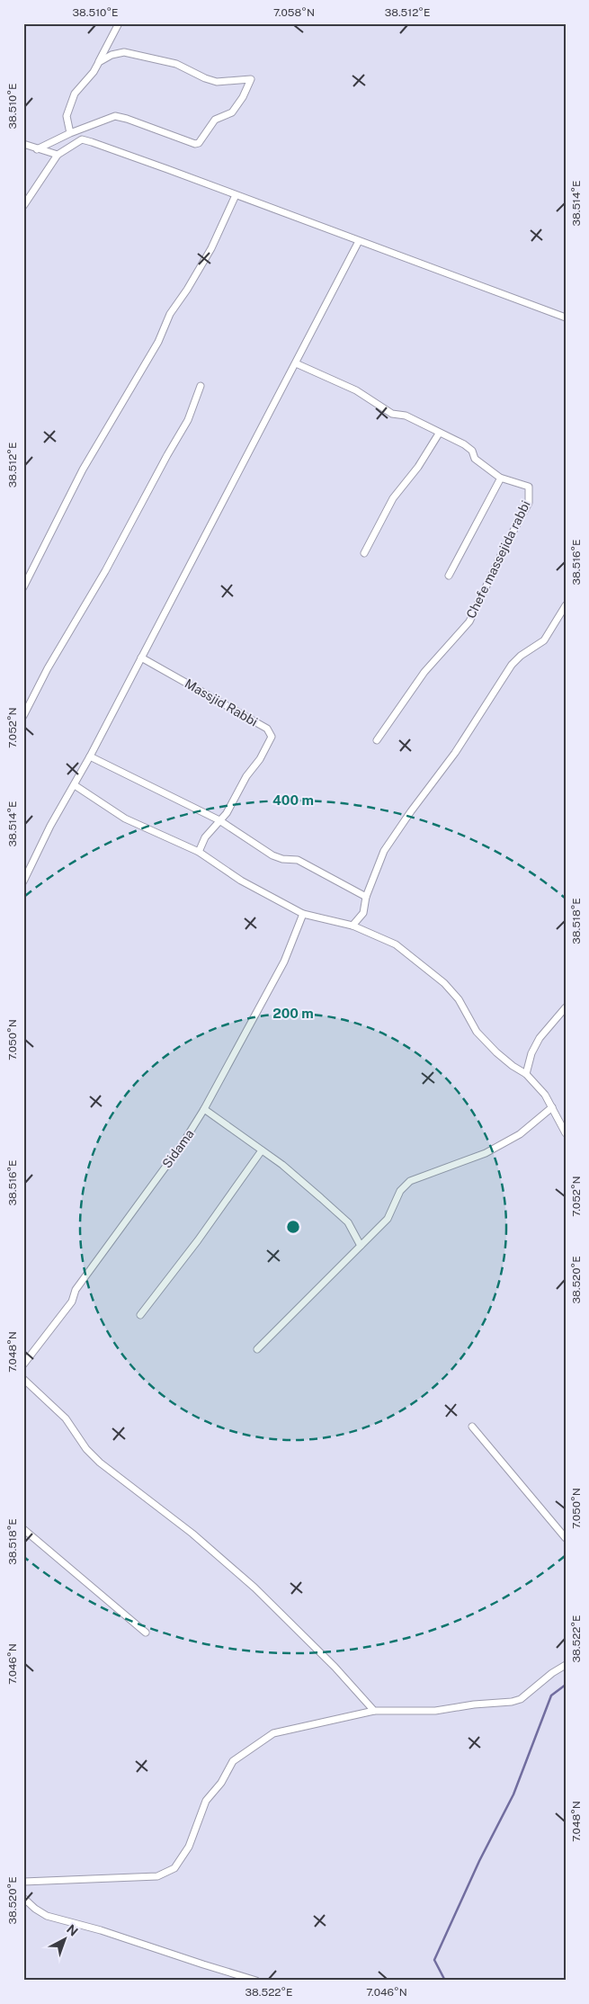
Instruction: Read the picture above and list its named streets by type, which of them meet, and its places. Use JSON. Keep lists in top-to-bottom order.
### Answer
{
  "streets": {
    "street": ["Chefe massejida rabbi", "Massjid Rabbi", "Sidama"]
  },
  "north": "top right",
  "coordinates": [
    "38.510°E",
    "7.058°N",
    "38.512°E",
    "38.514°E",
    "38.516°E",
    "7.052°N",
    "38.518°E",
    "7.050°N",
    "38.520°E",
    "7.048°N",
    "38.522°E",
    "7.046°N"
  ],
  "rings": ["400 m", "200 m"]
}
